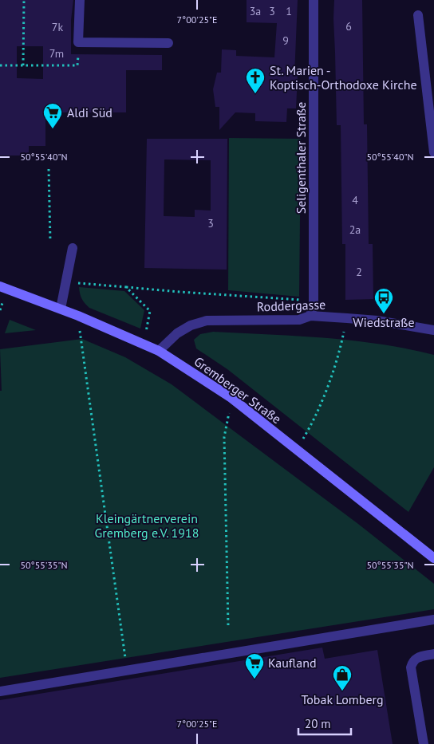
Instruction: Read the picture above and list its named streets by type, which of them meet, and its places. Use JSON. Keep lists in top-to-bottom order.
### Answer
{
  "streets": {
    "street": ["Seligenthaler Straße", "Roddergasse", "Gremberger Straße"]
  },
  "crossings": [
    ["Seligenthaler Straße", "Roddergasse"],
    ["Roddergasse", "Gremberger Straße"]
  ],
  "parks": ["Kleingärtnerverein Gremberg e.V. 1918"],
  "places": {
    "church": ["St. Marien - Koptisch-Orthodoxe Kirche"],
    "supermarket": ["Aldi Süd", "Kaufland"],
    "bus stop": ["Wiedstraße"],
    "shop": ["Tobak Lomberg"]
  },
  "house_numbers": [
    "3a",
    "3",
    "1",
    "6",
    "7k",
    "9",
    "7m",
    "4",
    "3",
    "2a",
    "2"
  ],
  "scale_bar": "20 m",
  "coordinates": ["7°00'25\"E", "50°55'40\"N", "50°55'35\"N"]
}
